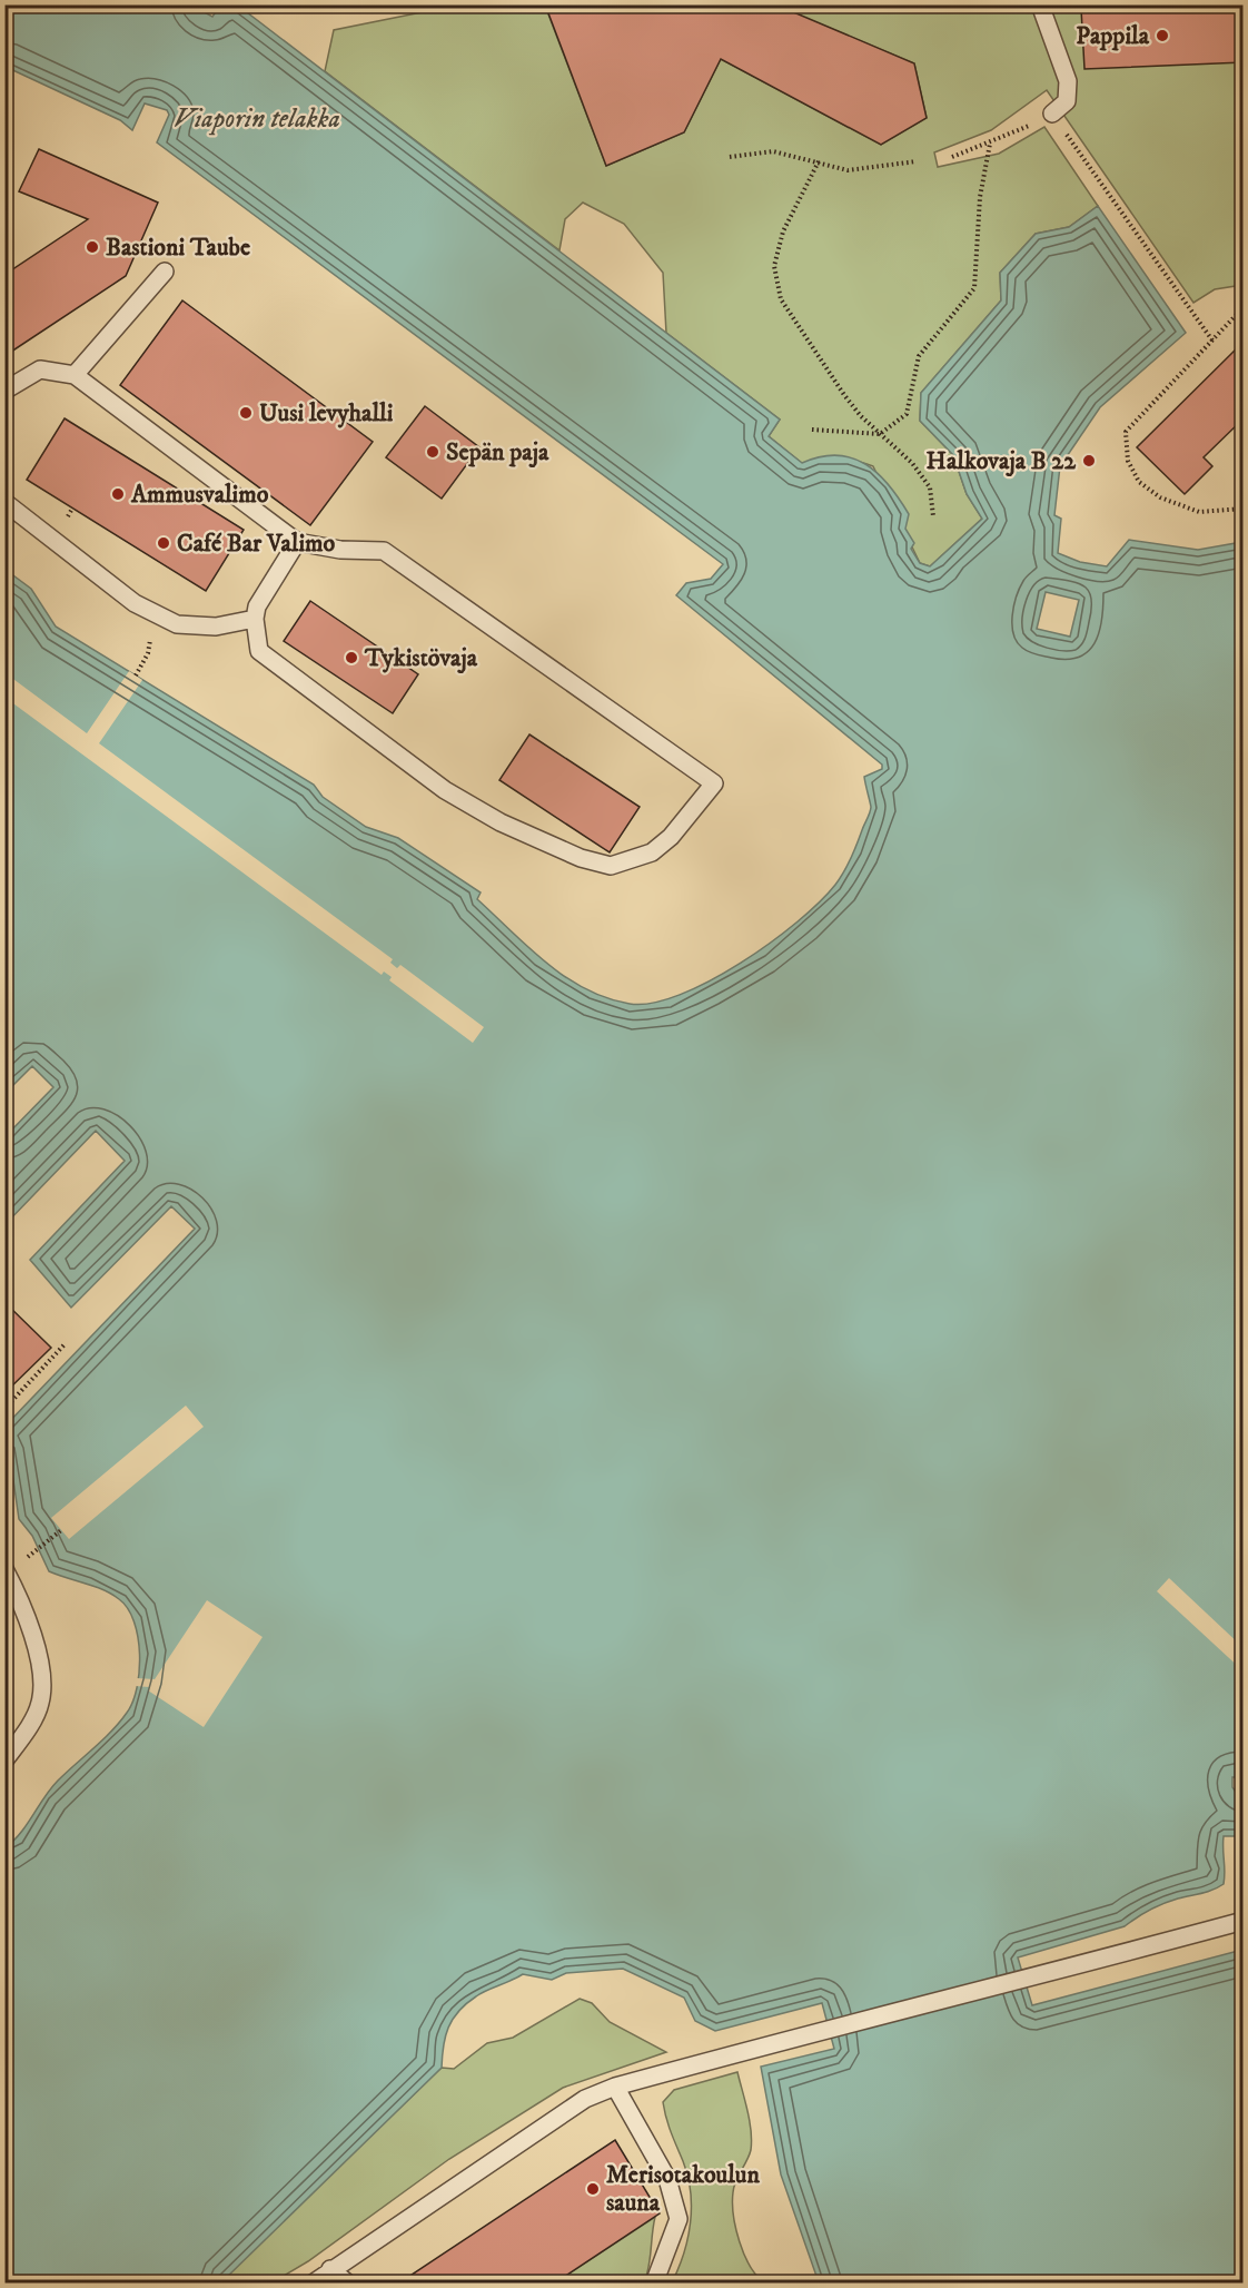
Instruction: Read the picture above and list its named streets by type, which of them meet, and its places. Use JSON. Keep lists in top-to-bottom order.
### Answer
{
  "water": ["Viaporin telakka"],
  "places": [
    "Pappila",
    "Bastioni Taube",
    "Uusi levyhalli",
    "Sepän paja",
    "Halkovaja B 22",
    "Ammusvalimo",
    "Café Bar Valimo",
    "Tykistövaja",
    "Merisotakoulun sauna"
  ]
}
